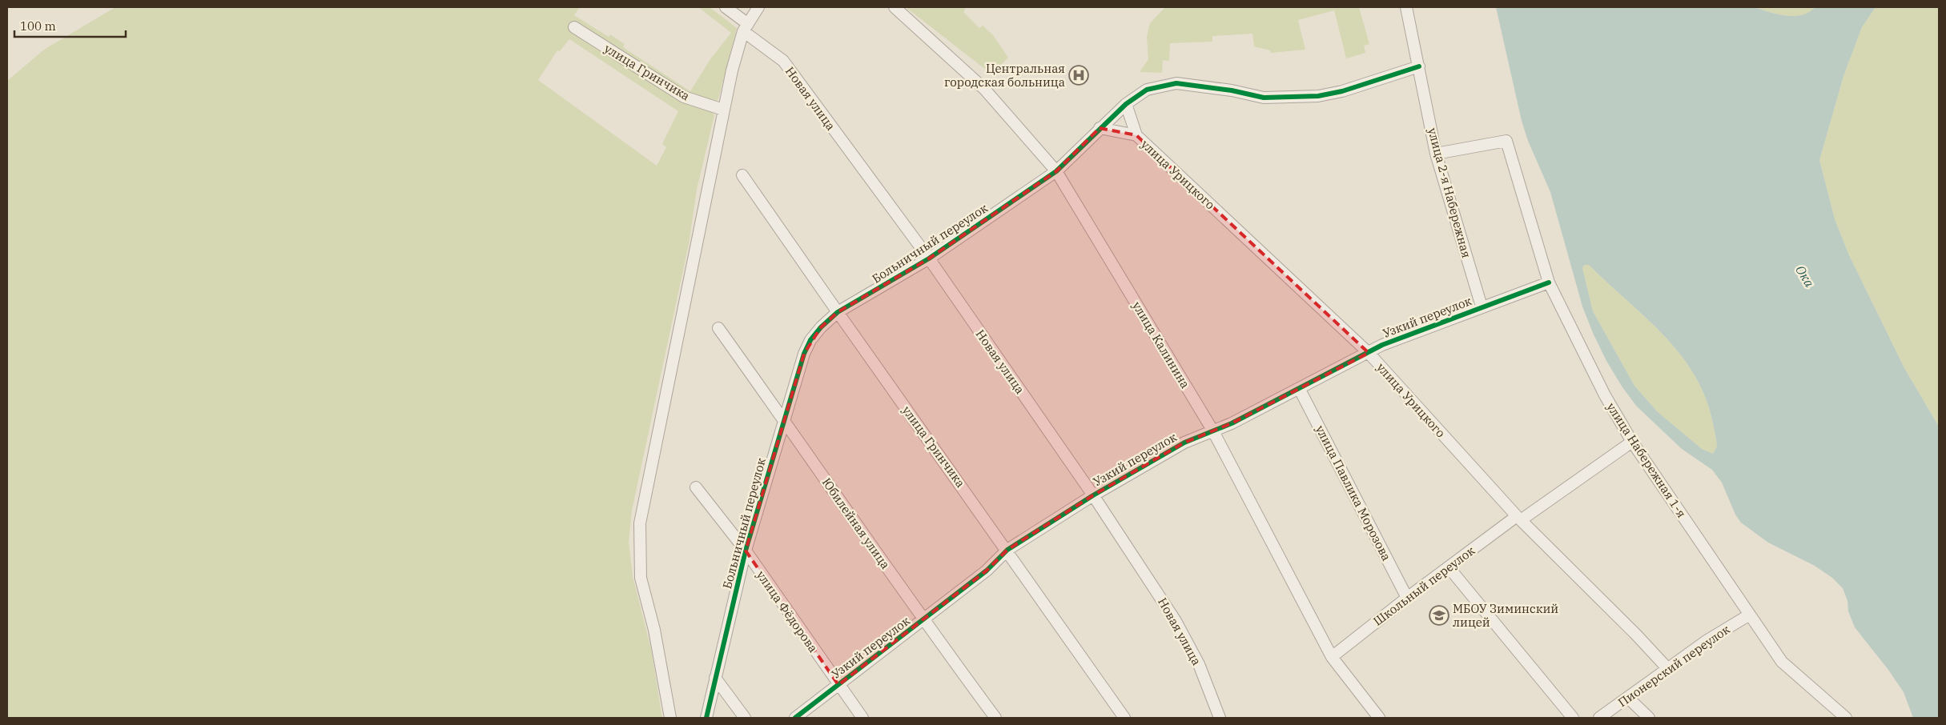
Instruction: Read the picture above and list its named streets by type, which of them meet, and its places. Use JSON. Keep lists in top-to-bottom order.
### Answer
{
  "streets": {
    "street": [
      "улица Гринчика",
      "Новая улица",
      "улица Урицкого",
      "улица 2-я Набережная",
      "Больничный переулок",
      "Узкий переулок",
      "улица Калинина",
      "улица Набережная 1-я",
      "улица Павлика Морозова",
      "Юбилейная улица",
      "Школьный переулок",
      "улица Фёдорова",
      "Пионерский переулок"
    ]
  },
  "crossings": [
    ["улица Гринчика", "Больничный переулок"],
    ["улица Гринчика", "Узкий переулок"],
    ["Новая улица", "Больничный переулок"],
    ["Новая улица", "Узкий переулок"],
    ["улица Урицкого", "Больничный переулок"],
    ["улица Урицкого", "Узкий переулок"],
    ["улица Урицкого", "Школьный переулок"],
    ["улица Урицкого", "Пионерский переулок"],
    ["улица 2-я Набережная", "Больничный переулок"],
    ["улица 2-я Набережная", "Узкий переулок"],
    ["улица 2-я Набережная", "улица Набережная 1-я"],
    ["Больничный переулок", "улица Калинина"],
    ["Больничный переулок", "Юбилейная улица"],
    ["Больничный переулок", "улица Фёдорова"],
    ["Узкий переулок", "улица Калинина"],
    ["Узкий переулок", "улица Набережная 1-я"],
    ["Узкий переулок", "улица Павлика Морозова"],
    ["Узкий переулок", "Юбилейная улица"],
    ["Узкий переулок", "улица Фёдорова"],
    ["улица Калинина", "Школьный переулок"],
    ["улица Набережная 1-я", "Школьный переулок"],
    ["улица Набережная 1-я", "Пионерский переулок"],
    ["улица Павлика Морозова", "Школьный переулок"]
  ],
  "water": ["Ока"],
  "places": {
    "hospital": ["Центральная городская больница"],
    "school or university": ["МБОУ Зиминский лицей"]
  },
  "scale_bar": "100 m"
}
